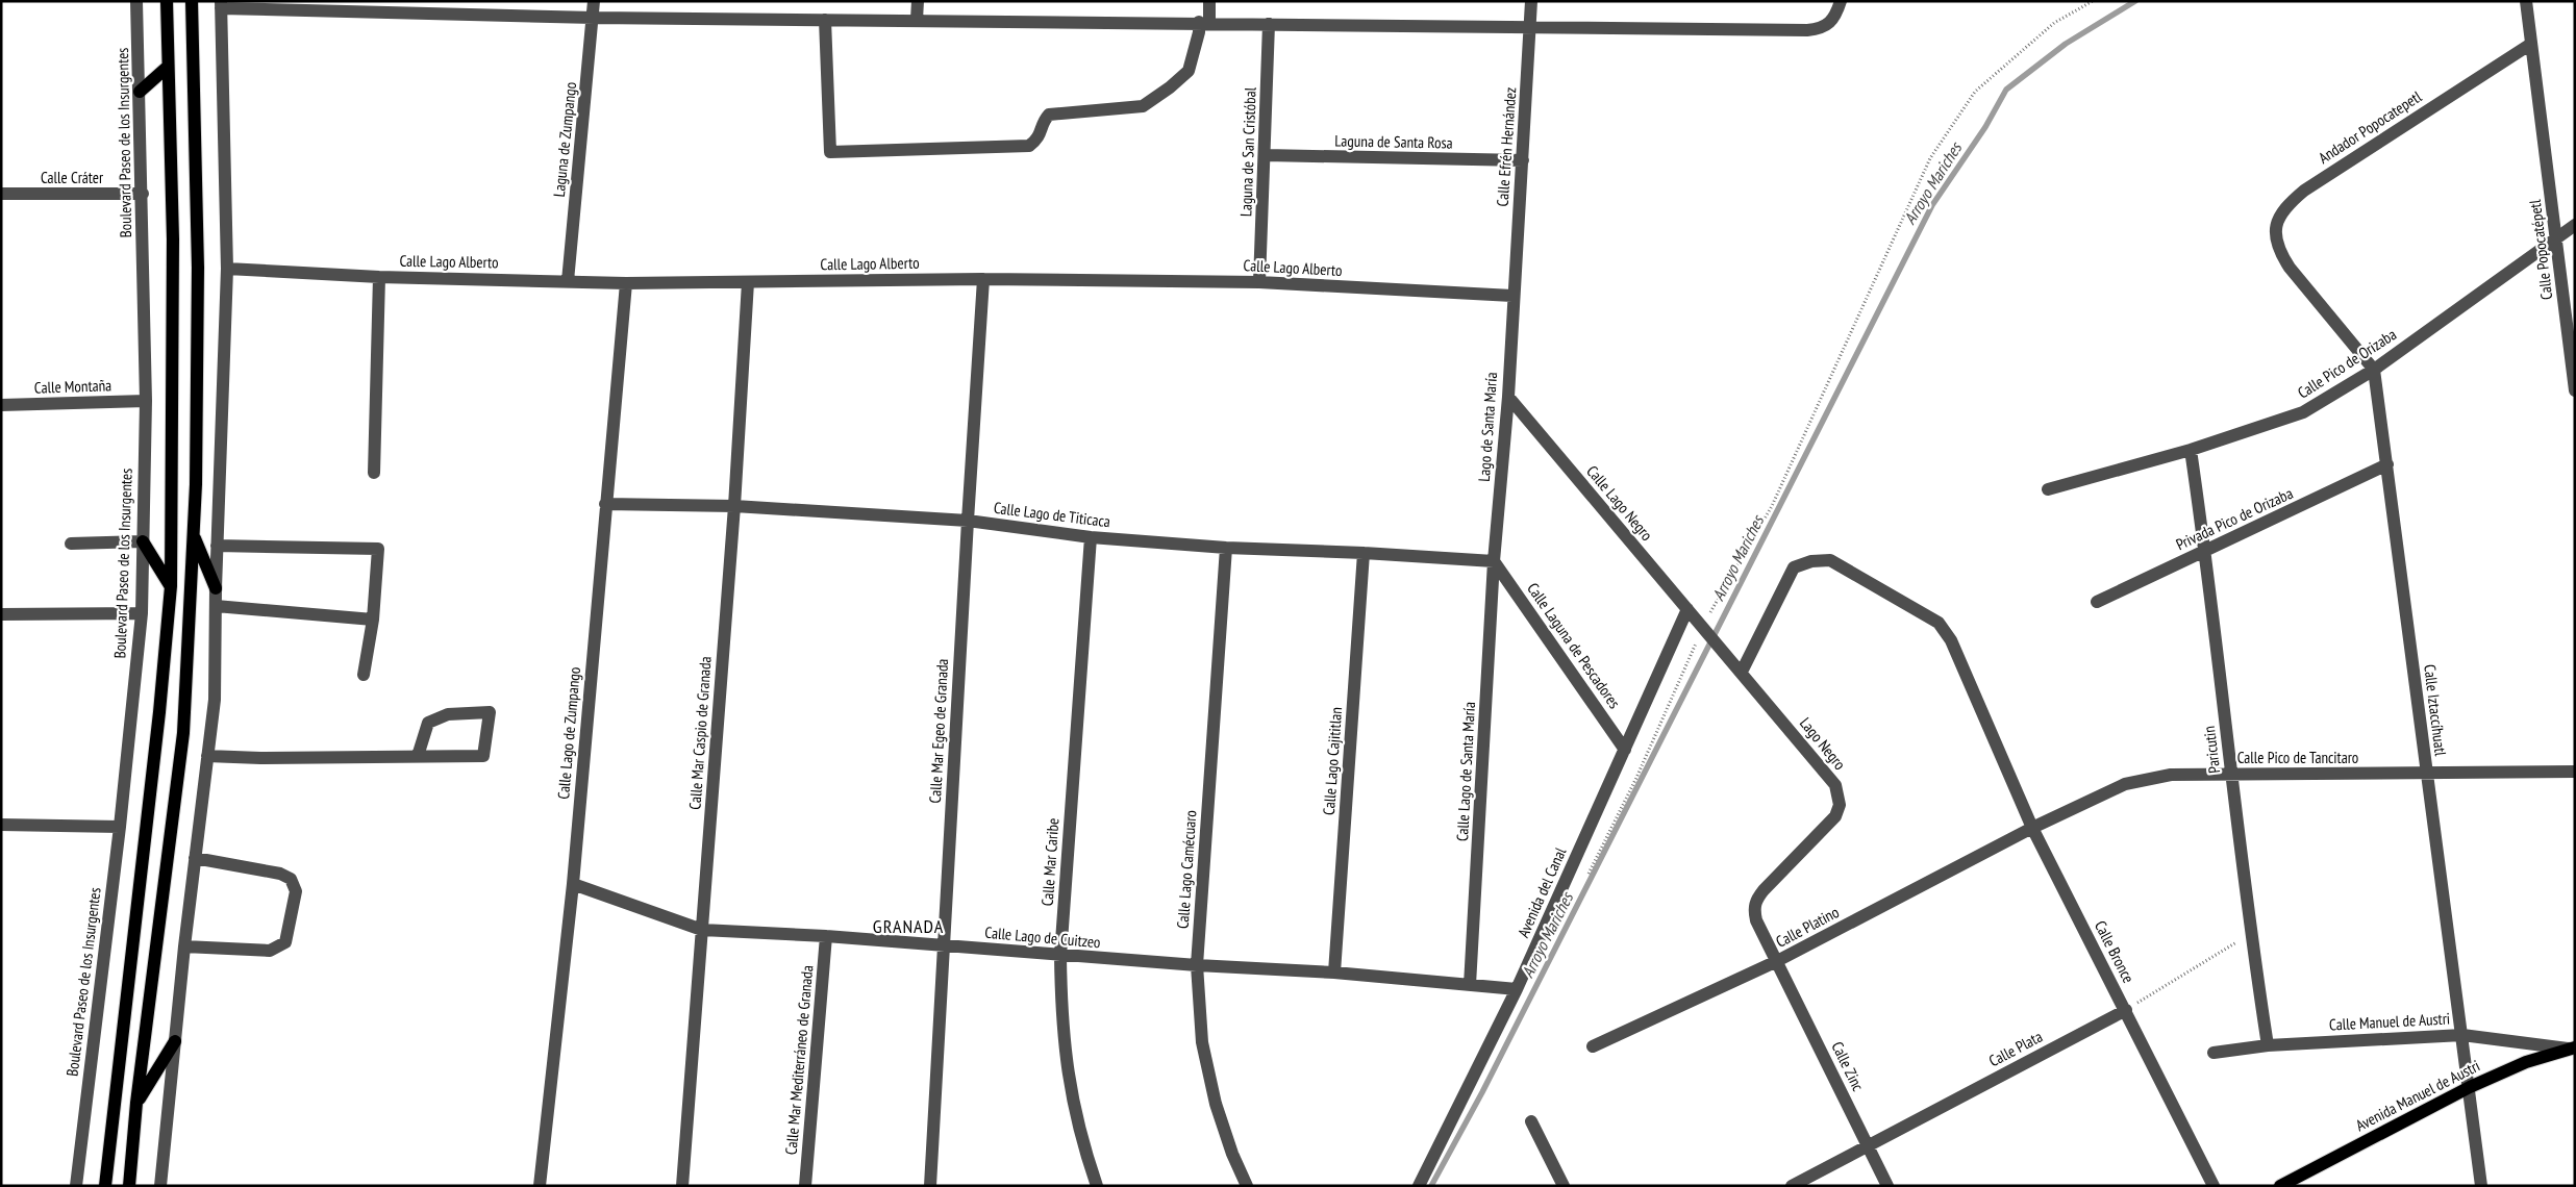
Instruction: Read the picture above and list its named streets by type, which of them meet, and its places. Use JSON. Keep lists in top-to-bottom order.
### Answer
{
  "streets": {
    "main road": ["Avenida Manuel de Austri"],
    "street": [
      "Andador Popocatepetl",
      "Laguna de Zumpango",
      "Laguna de Santa Rosa",
      "Boulevard Paseo de los Insurgentes",
      "Calle Efrén Hernández",
      "Laguna de San Cristóbal",
      "Calle Cráter",
      "Calle Popocatépetl",
      "Calle Lago Alberto",
      "Calle Pico de Orizaba",
      "Calle Montaña",
      "Lago de Santa María",
      "Calle Lago Negro",
      "Calle Lago de Titicaca",
      "Privada Pico de Orizaba",
      "Calle Laguna de Pescadores",
      "Calle Iztaccíhuatl",
      "Calle Mar Egeo de Granada",
      "Calle Lago de Zumpango",
      "Calle Mar Caspio de Granada",
      "Lago Negro",
      "Paricutin",
      "Calle Pico de Tancitaro",
      "Calle Lago Cajititlan",
      "Calle Lago de Santa María",
      "Calle Mar Caribe",
      "Calle Lago Camécuaro",
      "Avenida del Canal",
      "Calle Platino",
      "Calle Lago de Cuitzeo",
      "Calle Bronce",
      "Calle Manuel de Austri",
      "Calle Plata",
      "Calle Mar Mediterráneo de Granada",
      "Calle Zinc"
    ]
  },
  "crossings": [
    ["Andador Popocatepetl", "Calle Popocatépetl"],
    ["Andador Popocatepetl", "Calle Pico de Orizaba"],
    ["Andador Popocatepetl", "Calle Iztaccíhuatl"],
    ["Laguna de Zumpango", "Calle Lago Alberto"],
    ["Laguna de Santa Rosa", "Calle Efrén Hernández"],
    ["Laguna de Santa Rosa", "Laguna de San Cristóbal"],
    ["Boulevard Paseo de los Insurgentes", "Calle Cráter"],
    ["Boulevard Paseo de los Insurgentes", "Calle Montaña"],
    ["Calle Efrén Hernández", "Calle Lago Alberto"],
    ["Calle Efrén Hernández", "Lago de Santa María"],
    ["Laguna de San Cristóbal", "Calle Lago Alberto"],
    ["Calle Popocatépetl", "Calle Pico de Orizaba"],
    ["Calle Lago Alberto", "Lago de Santa María"],
    ["Calle Lago Alberto", "Calle Mar Egeo de Granada"],
    ["Calle Lago Alberto", "Calle Lago de Zumpango"],
    ["Calle Lago Alberto", "Calle Mar Caspio de Granada"],
    ["Calle Pico de Orizaba", "Calle Iztaccíhuatl"],
    ["Calle Pico de Orizaba", "Paricutin"],
    ["Lago de Santa María", "Calle Lago Negro"],
    ["Lago de Santa María", "Calle Lago de Titicaca"],
    ["Lago de Santa María", "Calle Laguna de Pescadores"],
    ["Lago de Santa María", "Calle Lago de Santa María"],
    ["Calle Lago Negro", "Lago Negro"],
    ["Calle Lago Negro", "Avenida del Canal"],
    ["Calle Lago de Titicaca", "Calle Laguna de Pescadores"],
    ["Calle Lago de Titicaca", "Calle Mar Egeo de Granada"],
    ["Calle Lago de Titicaca", "Calle Lago de Zumpango"],
    ["Calle Lago de Titicaca", "Calle Mar Caspio de Granada"],
    ["Calle Lago de Titicaca", "Calle Lago Cajititlan"],
    ["Calle Lago de Titicaca", "Calle Lago de Santa María"],
    ["Calle Lago de Titicaca", "Calle Mar Caribe"],
    ["Calle Lago de Titicaca", "Calle Lago Camécuaro"],
    ["Privada Pico de Orizaba", "Calle Iztaccíhuatl"],
    ["Privada Pico de Orizaba", "Paricutin"],
    ["Calle Laguna de Pescadores", "Calle Lago de Santa María"],
    ["Calle Laguna de Pescadores", "Avenida del Canal"],
    ["Calle Iztaccíhuatl", "Calle Pico de Tancitaro"],
    ["Calle Iztaccíhuatl", "Calle Manuel de Austri"],
    ["Calle Iztaccíhuatl", "Avenida Manuel de Austri"],
    ["Calle Mar Egeo de Granada", "Calle Lago de Cuitzeo"],
    ["Calle Lago de Zumpango", "Calle Lago de Cuitzeo"],
    ["Calle Mar Caspio de Granada", "Calle Lago de Cuitzeo"],
    ["Lago Negro", "Calle Platino"],
    ["Lago Negro", "Calle Bronce"],
    ["Lago Negro", "Calle Zinc"],
    ["Paricutin", "Calle Pico de Tancitaro"],
    ["Paricutin", "Calle Manuel de Austri"],
    ["Calle Pico de Tancitaro", "Calle Platino"],
    ["Calle Pico de Tancitaro", "Calle Bronce"],
    ["Calle Lago Cajititlan", "Calle Lago de Cuitzeo"],
    ["Calle Lago de Santa María", "Calle Lago de Cuitzeo"],
    ["Calle Mar Caribe", "Calle Lago de Cuitzeo"],
    ["Calle Lago Camécuaro", "Calle Lago de Cuitzeo"],
    ["Avenida del Canal", "Calle Lago de Cuitzeo"],
    ["Calle Platino", "Calle Bronce"],
    ["Calle Platino", "Calle Zinc"],
    ["Calle Lago de Cuitzeo", "Calle Mar Mediterráneo de Granada"],
    ["Calle Bronce", "Calle Plata"],
    ["Calle Manuel de Austri", "Avenida Manuel de Austri"],
    ["Calle Plata", "Calle Zinc"]
  ],
  "districts": ["GRANADA"],
  "water": ["Arroyo Mariches"]
}
